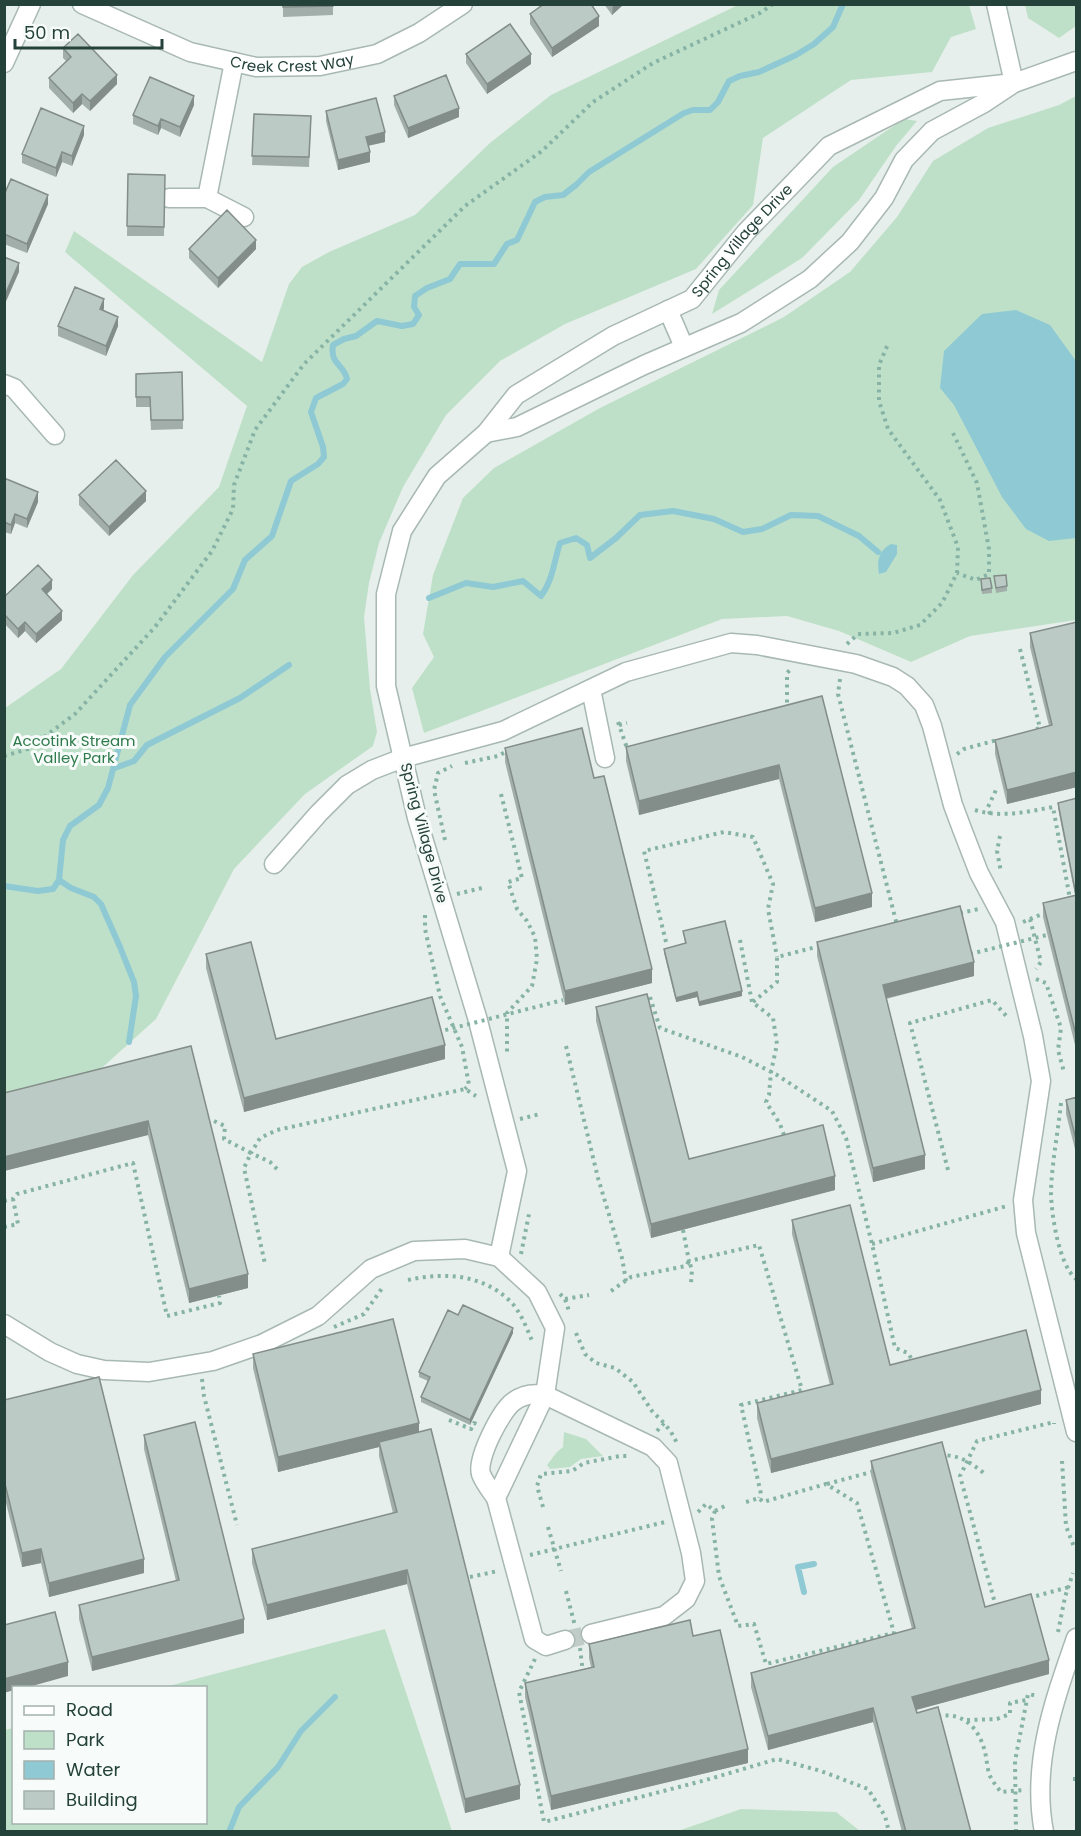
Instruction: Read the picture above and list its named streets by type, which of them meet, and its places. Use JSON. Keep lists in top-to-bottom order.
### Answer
{
  "streets": {
    "street": ["Creek Crest Way", "Spring Village Drive"]
  },
  "parks": ["Accotink Stream Valley Park"],
  "legend": [
    "Road",
    "Park",
    "Water",
    "Building"
  ],
  "scale_bar": "50 m"
}
